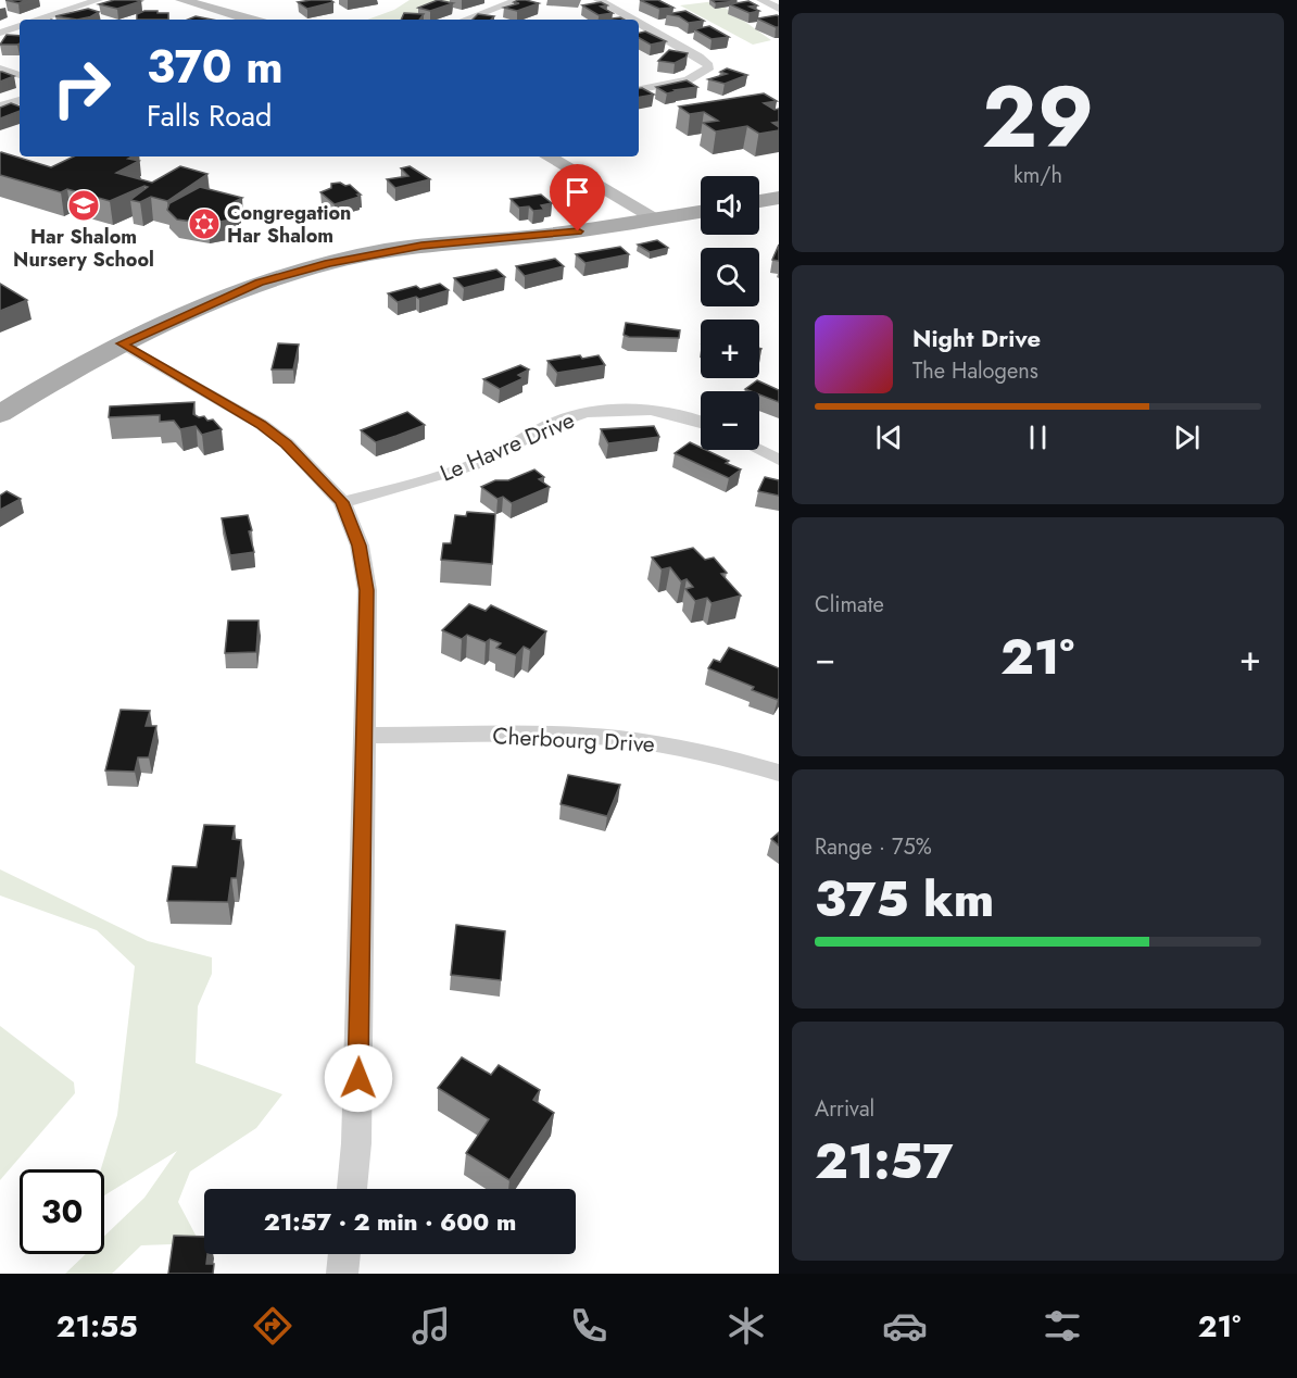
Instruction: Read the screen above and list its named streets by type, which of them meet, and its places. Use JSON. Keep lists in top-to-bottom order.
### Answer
{
  "streets": {
    "street": ["Le Havre Drive", "Cherbourg Drive"]
  },
  "places": {
    "school or university": ["Har Shalom Nursery School"],
    "synagogue": ["Congregation Har Shalom"]
  },
  "page": {
    "tile": [
      ["29", "km/h"],
      "Climate",
      ["Range · 75%", "375 km"],
      ["Arrival", "21:57"]
    ],
    "turn": ["370 m", "Falls Road"],
    "map_buttons": ["+", "−"],
    "song": ["Night Drive", "The Halogens"],
    "heat": ["−", "21°", "+"],
    "limit": "30",
    "trip": "21:57 · 2 min · 600 m",
    "tabs": ["21:55", "21°"]
  }
}
